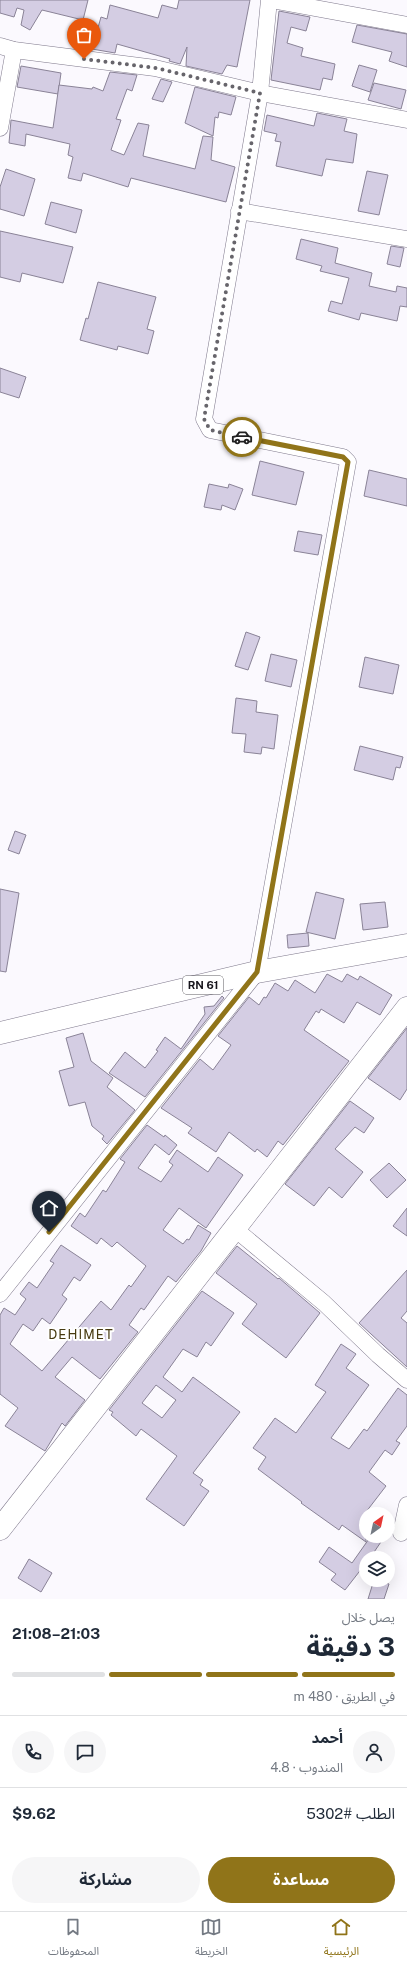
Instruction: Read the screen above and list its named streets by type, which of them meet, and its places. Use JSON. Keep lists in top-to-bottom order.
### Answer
{
  "streets": {
    "street": ["RN 61"]
  },
  "districts": ["DEHIMET"],
  "north": "top right",
  "page": {
    "heading": ["3 دقيقة", "يصل خلال", "21:03–21:08"],
    "panel": [
      "أحمد",
      "المندوب · 4.8",
      "الطلب #5302",
      "$9.62"
    ],
    "bar": "في الطريق · 480 m",
    "buttons": ["مساعدة", "مشاركة"],
    "tabs": ["الرئيسية", "الخريطة", "المحفوظات"]
  }
}
